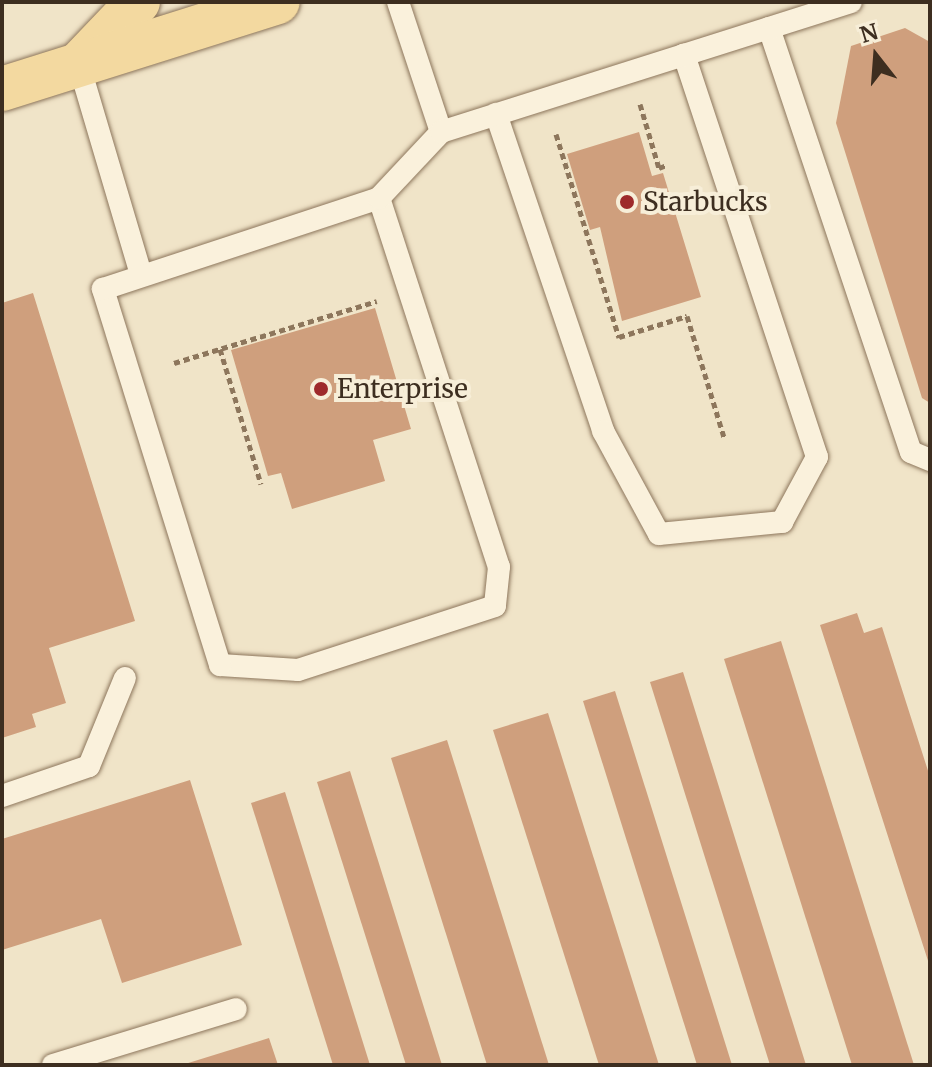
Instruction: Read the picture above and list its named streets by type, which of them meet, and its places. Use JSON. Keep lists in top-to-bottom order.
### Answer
{
  "places": ["Starbucks", "Enterprise"],
  "north": "top"
}
